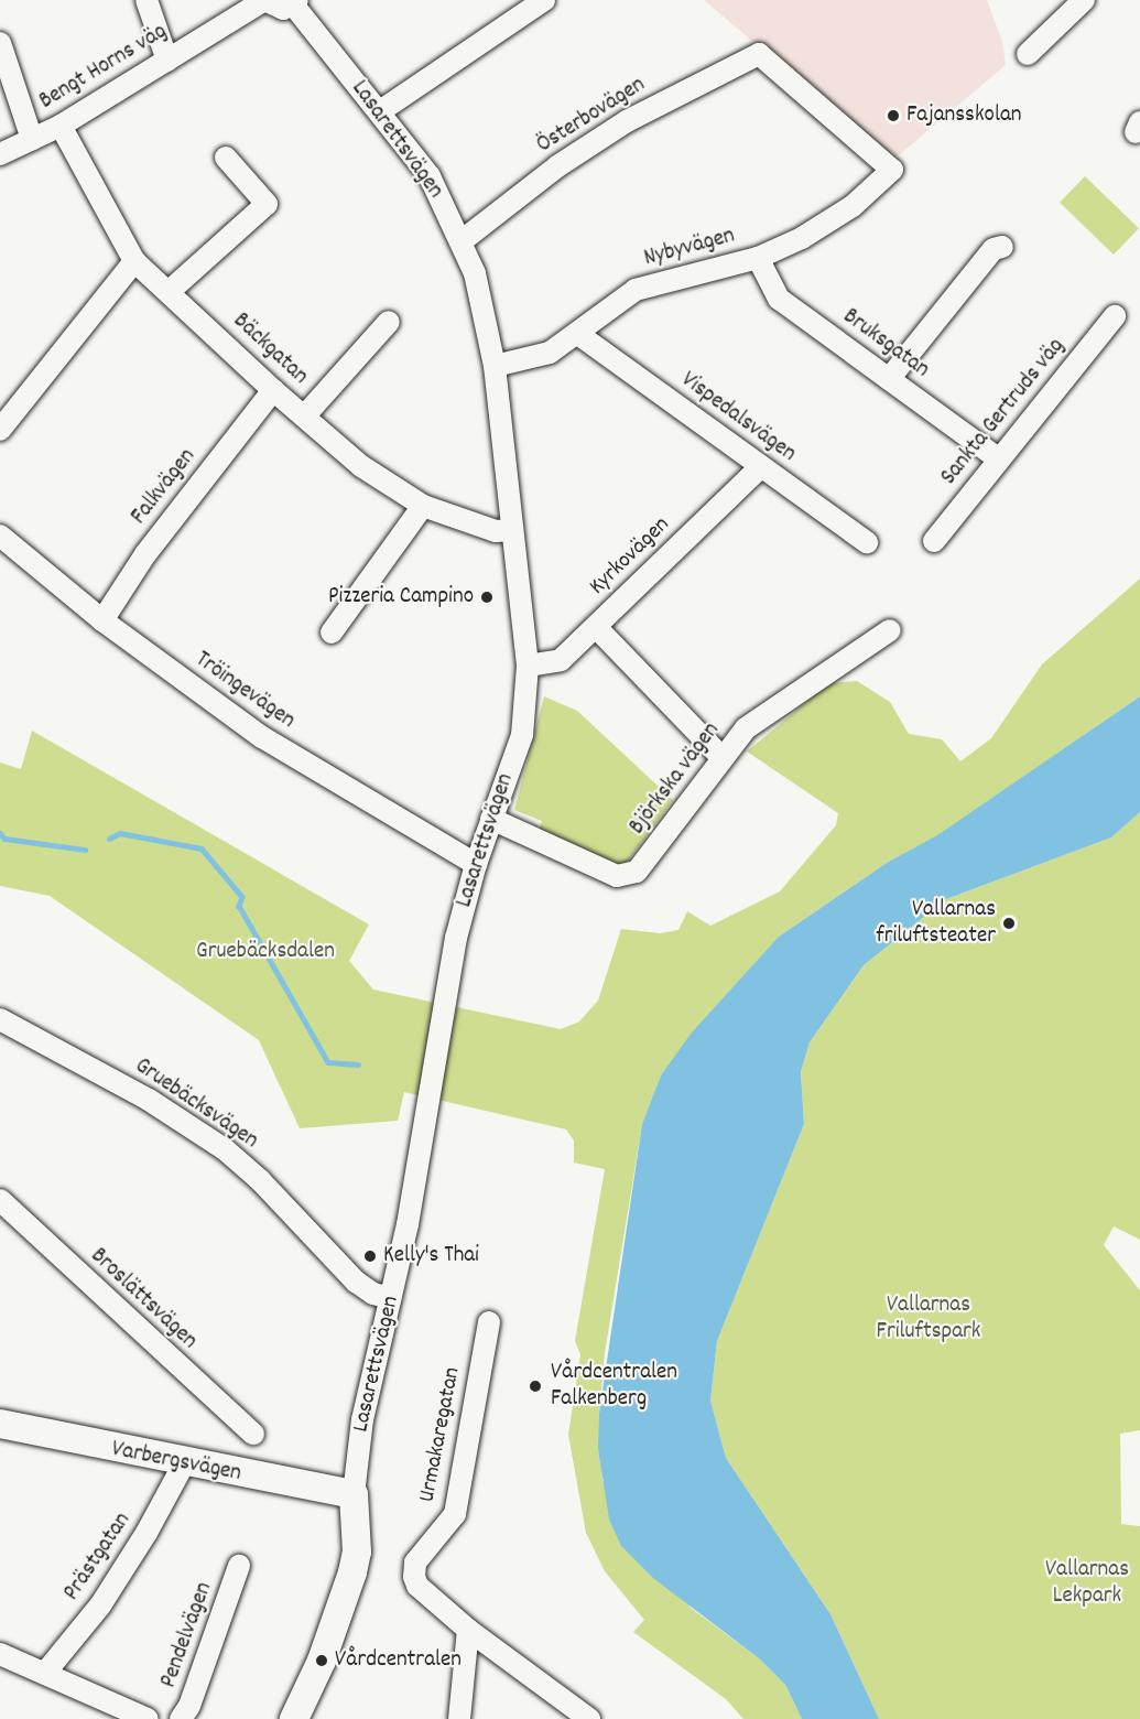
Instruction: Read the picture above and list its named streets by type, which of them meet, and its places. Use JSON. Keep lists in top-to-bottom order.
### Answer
{
  "streets": {
    "main road": ["Lasarettsvägen", "Varbergsvägen"],
    "street": [
      "Bengt Horns väg",
      "Österbovägen",
      "Nybyvägen",
      "Bruksgatan",
      "Bäckgatan",
      "Sankta Gertruds väg",
      "Vispedalsvägen",
      "Falkvägen",
      "Kyrkovägen",
      "Tröingevägen",
      "Björkska vägen",
      "Gruebäcksvägen",
      "Broslättsvägen",
      "Urmakaregatan",
      "Prästgatan",
      "Pendelvägen"
    ]
  },
  "crossings": [
    ["Bengt Horns väg", "Lasarettsvägen"],
    ["Bengt Horns väg", "Bäckgatan"],
    ["Österbovägen", "Lasarettsvägen"],
    ["Österbovägen", "Nybyvägen"],
    ["Lasarettsvägen", "Nybyvägen"],
    ["Lasarettsvägen", "Bäckgatan"],
    ["Lasarettsvägen", "Kyrkovägen"],
    ["Lasarettsvägen", "Tröingevägen"],
    ["Lasarettsvägen", "Björkska vägen"],
    ["Lasarettsvägen", "Gruebäcksvägen"],
    ["Lasarettsvägen", "Varbergsvägen"],
    ["Nybyvägen", "Bruksgatan"],
    ["Nybyvägen", "Vispedalsvägen"],
    ["Bruksgatan", "Sankta Gertruds väg"],
    ["Bäckgatan", "Falkvägen"],
    ["Vispedalsvägen", "Kyrkovägen"],
    ["Falkvägen", "Tröingevägen"],
    ["Varbergsvägen", "Prästgatan"]
  ],
  "parks": ["Gruebäcksdalen", "Vallarnas Friluftspark", "Vallarnas Lekpark"],
  "places": [
    "Fajansskolan",
    "Pizzeria Campino",
    "Vallarnas friluftsteater",
    "Kelly's Thai",
    "Vårdcentralen Falkenberg",
    "Vårdcentralen"
  ]
}
